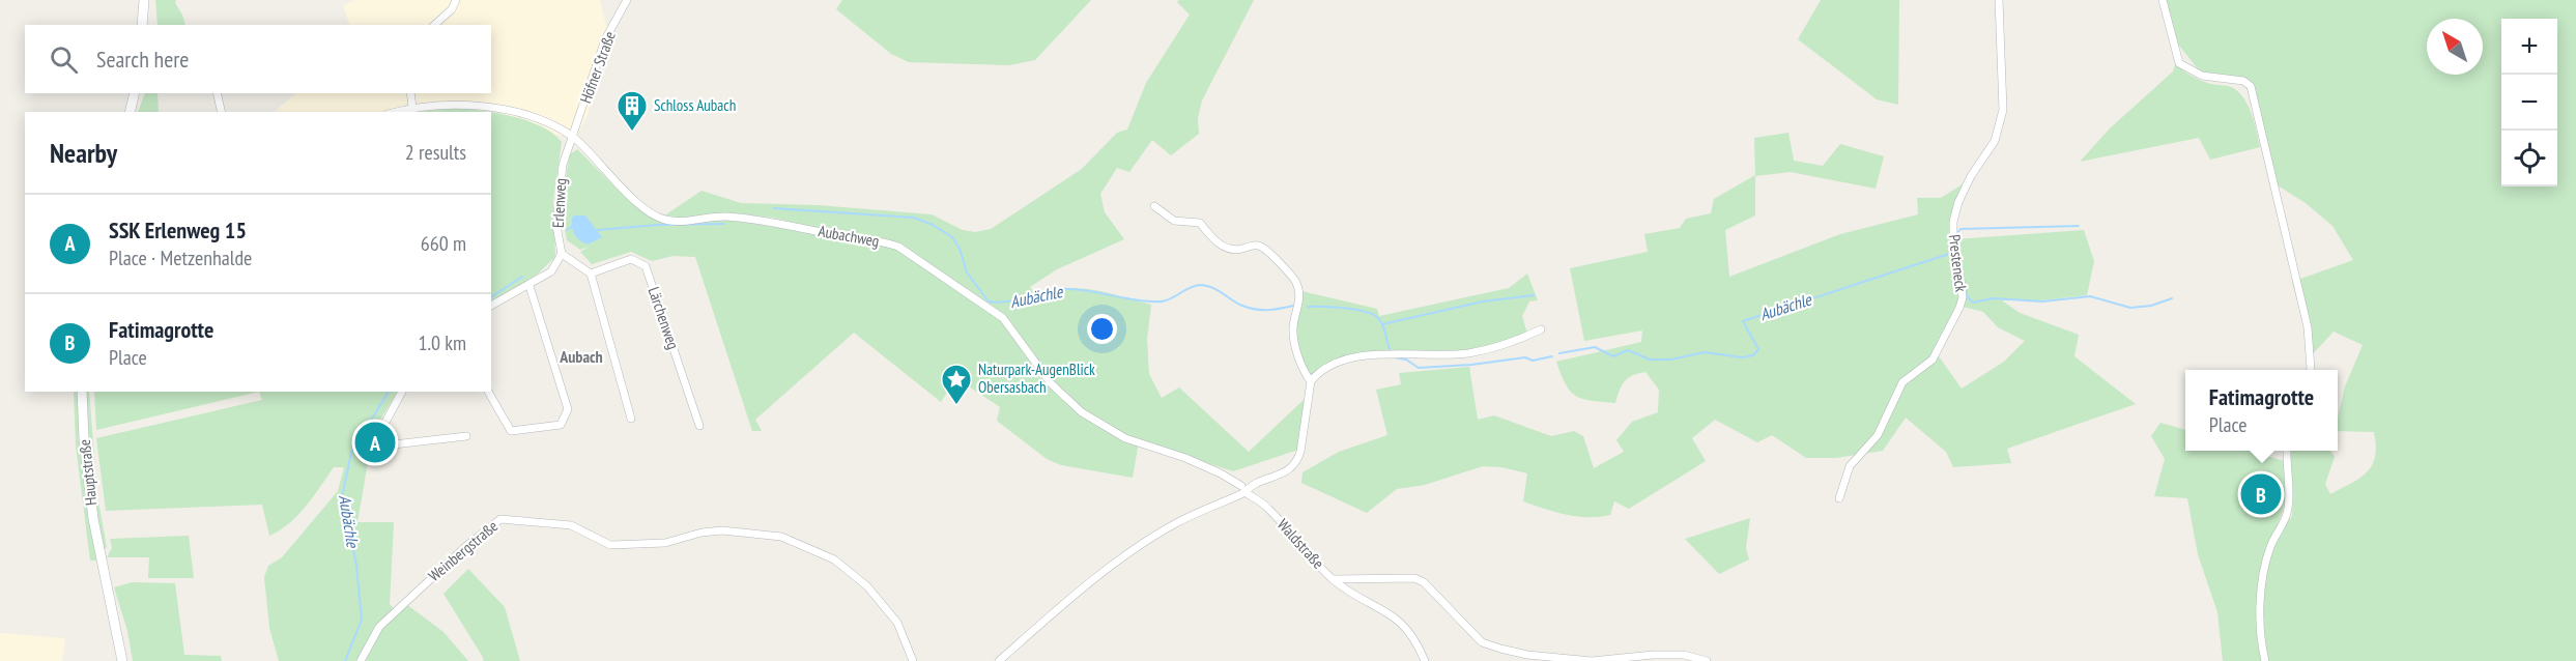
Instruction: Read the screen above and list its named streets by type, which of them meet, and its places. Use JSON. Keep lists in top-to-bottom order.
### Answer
{
  "streets": {
    "main road": ["Hauptstraße"],
    "street": [
      "Höfner Straße",
      "Erlenweg",
      "Aubachweg",
      "Presteneck",
      "Lärchenweg",
      "Waldstraße",
      "Weinbergstraße"
    ]
  },
  "crossings": [
    ["Höfner Straße", "Erlenweg"],
    ["Höfner Straße", "Aubachweg"],
    ["Erlenweg", "Aubachweg"],
    ["Aubachweg", "Waldstraße"]
  ],
  "districts": ["Aubach"],
  "water": ["Aubächle"],
  "places": {
    "building": ["Schloss Aubach"],
    "place": ["Naturpark-AugenBlick Obersasbach"]
  },
  "north": "top left",
  "page": {
    "map_buttons": ["+", "−"],
    "search": "Search here",
    "heading": ["Nearby", "2 results"],
    "list": [
      {
        "mark": "A",
        "name": "SSK Erlenweg 15",
        "note": "Place · Metzenhalde",
        "value": "660 m"
      },
      {
        "mark": "B",
        "name": "Fatimagrotte",
        "note": "Place",
        "value": "1.0 km"
      }
    ],
    "popup": ["Fatimagrotte", "Place"],
    "pins": ["A", "B"]
  }
}
